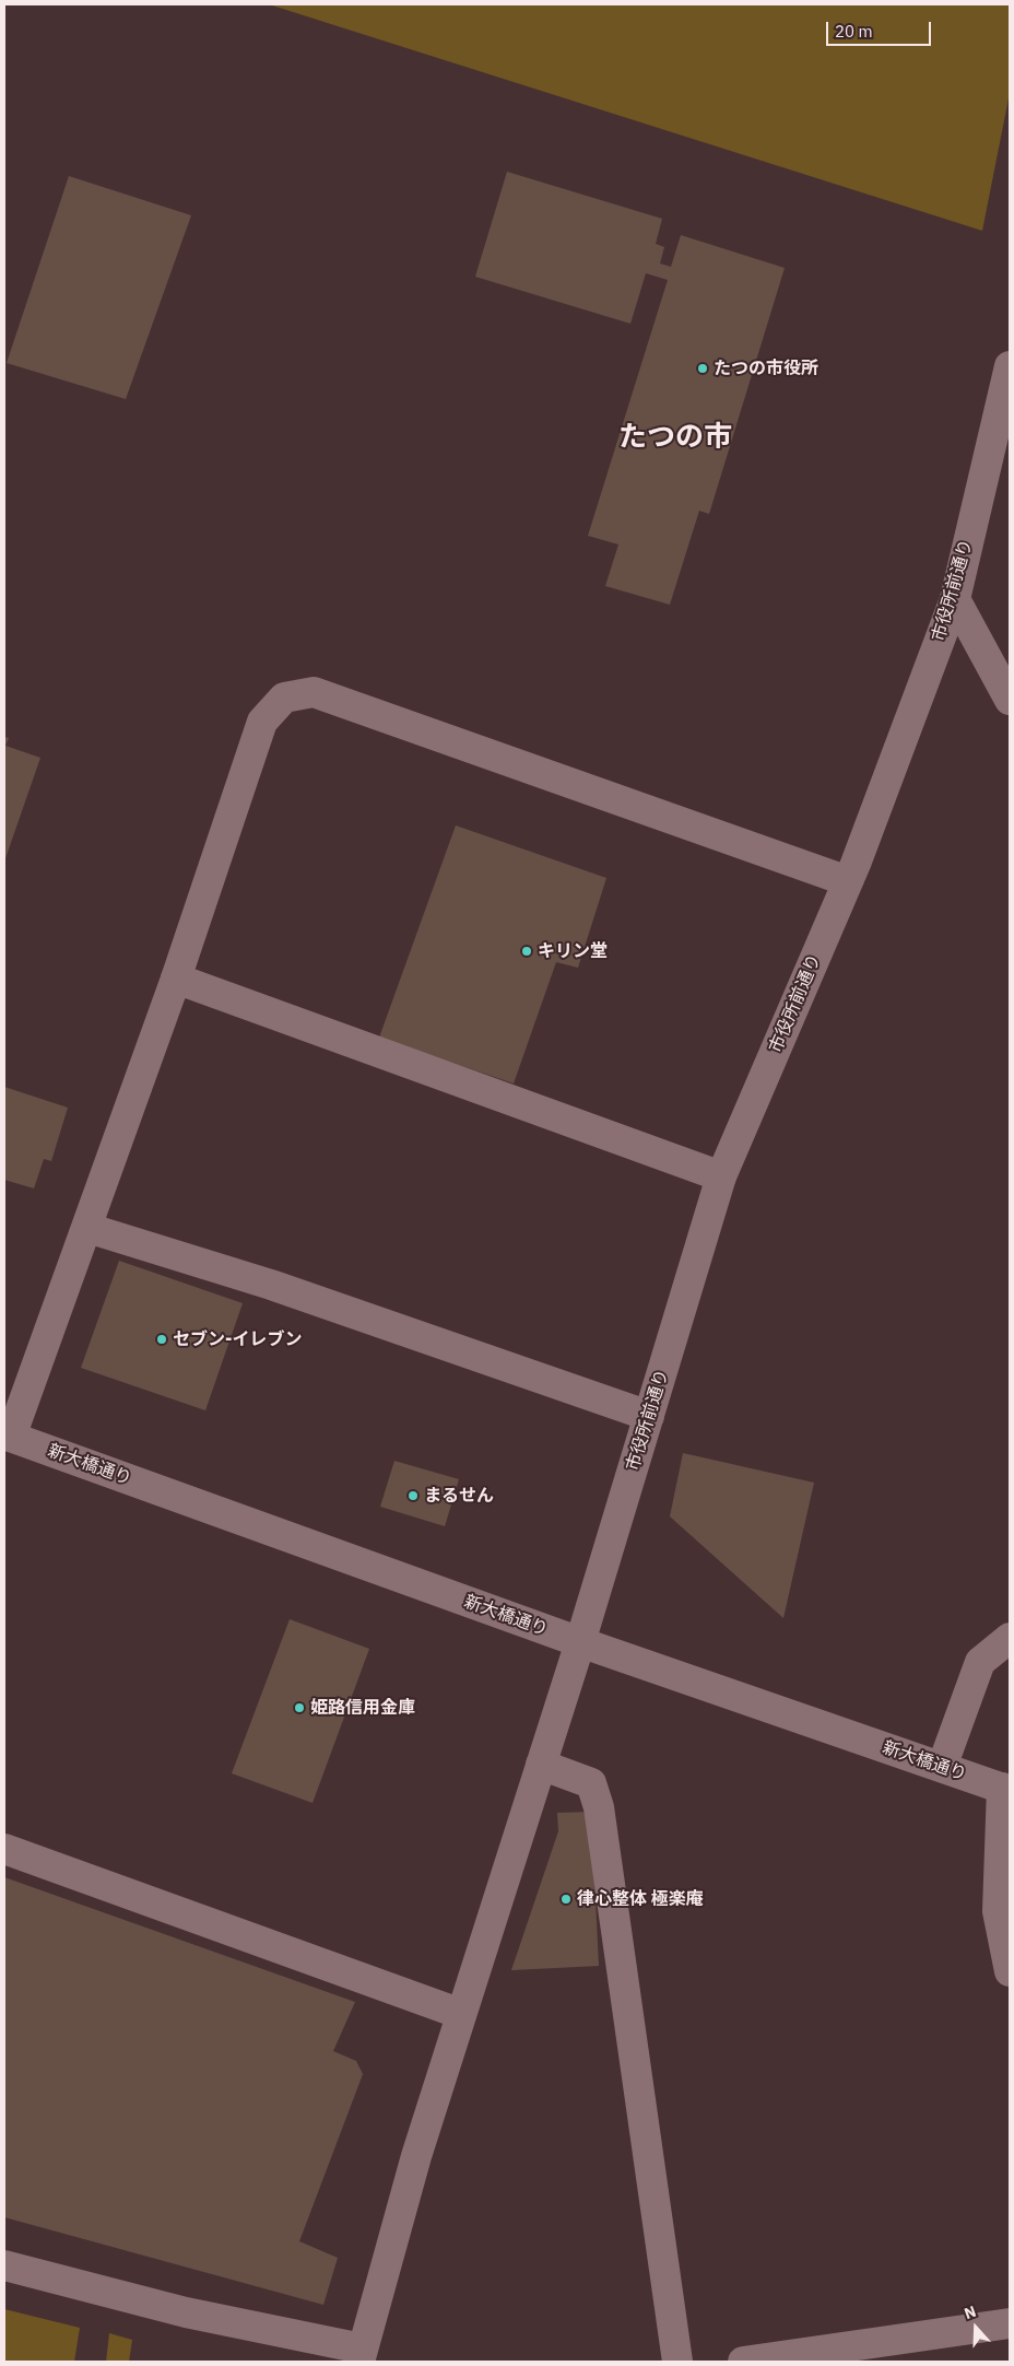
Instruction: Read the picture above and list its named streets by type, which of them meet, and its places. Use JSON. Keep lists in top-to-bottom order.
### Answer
{
  "streets": {
    "street": ["市役所前通り", "新大橋通り"]
  },
  "crossings": [
    ["市役所前通り", "新大橋通り"]
  ],
  "districts": ["たつの市"],
  "places": [
    "たつの市役所",
    "キリン堂",
    "セブン-イレブン",
    "まるせん",
    "姫路信用金庫",
    "律心整体 極楽庵"
  ],
  "scale_bar": "20 m",
  "north": "top"
}
